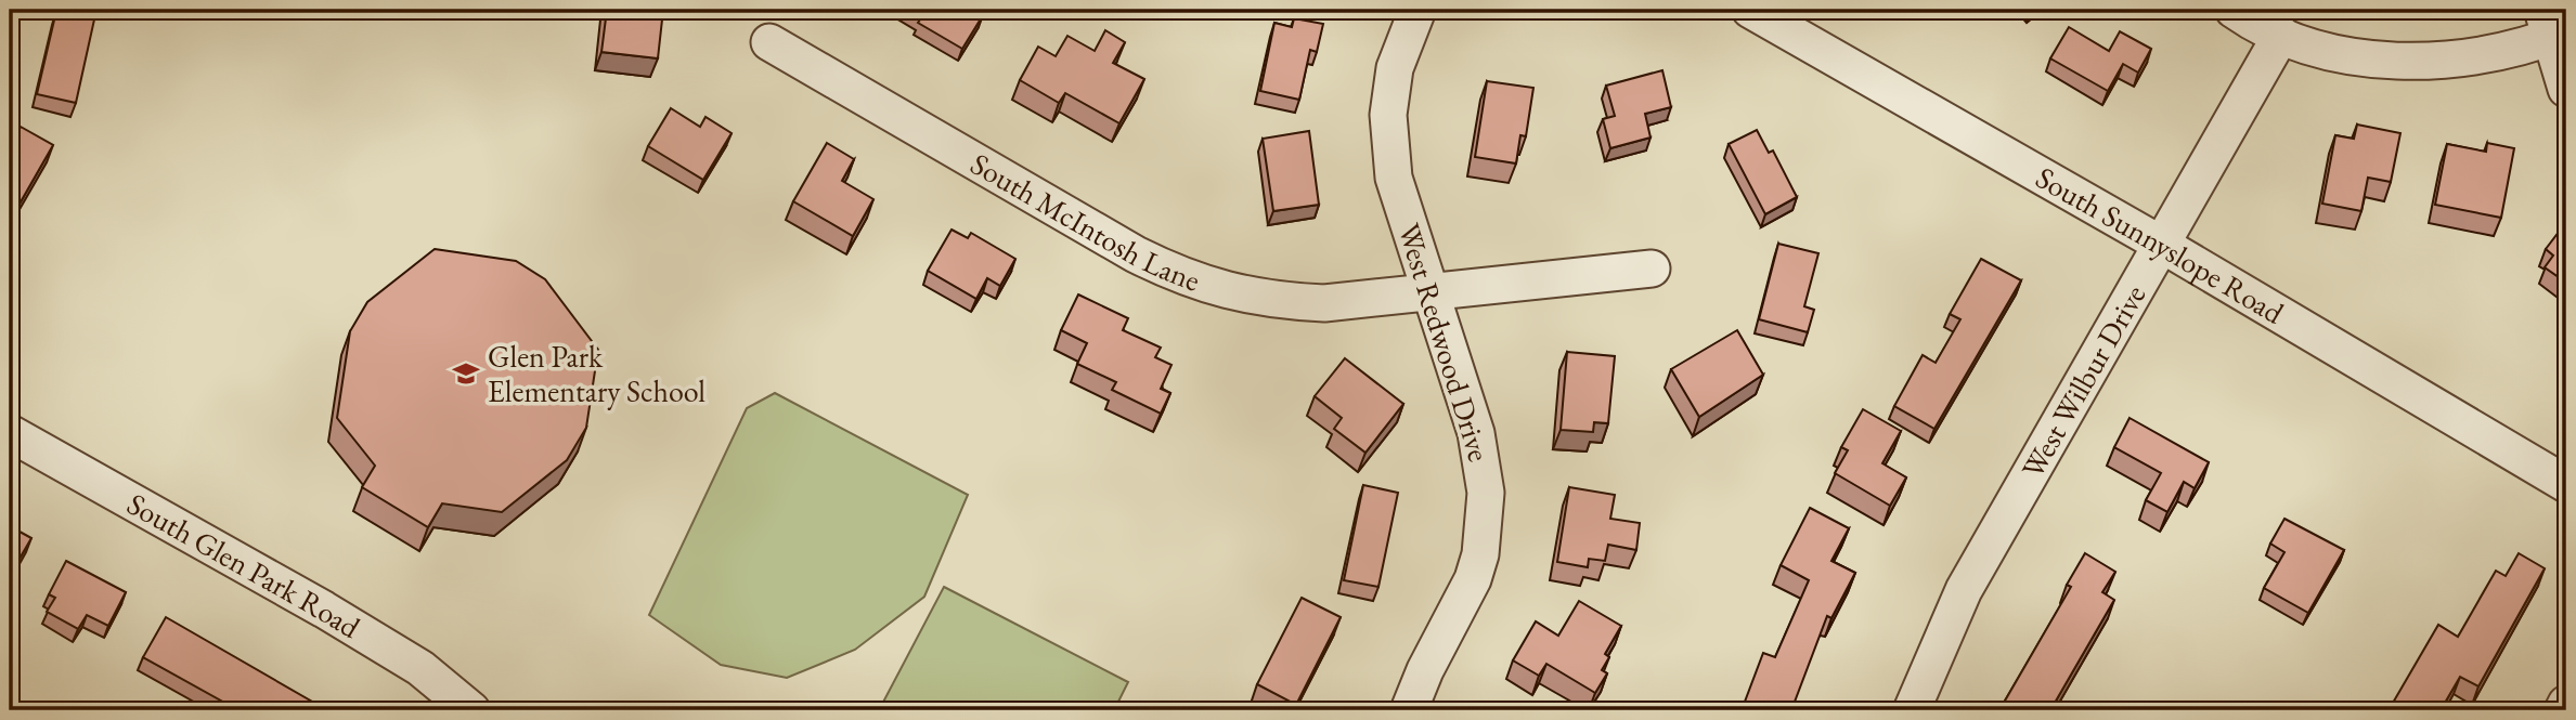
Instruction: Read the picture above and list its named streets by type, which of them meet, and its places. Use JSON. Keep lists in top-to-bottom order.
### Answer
{
  "streets": {
    "street": [
      "South McIntosh Lane",
      "South Sunnyslope Road",
      "West Redwood Drive",
      "West Wilbur Drive",
      "South Glen Park Road"
    ]
  },
  "crossings": [
    ["South McIntosh Lane", "West Redwood Drive"],
    ["South Sunnyslope Road", "West Wilbur Drive"]
  ],
  "places": {
    "school or university": ["Glen Park Elementary School"]
  }
}
